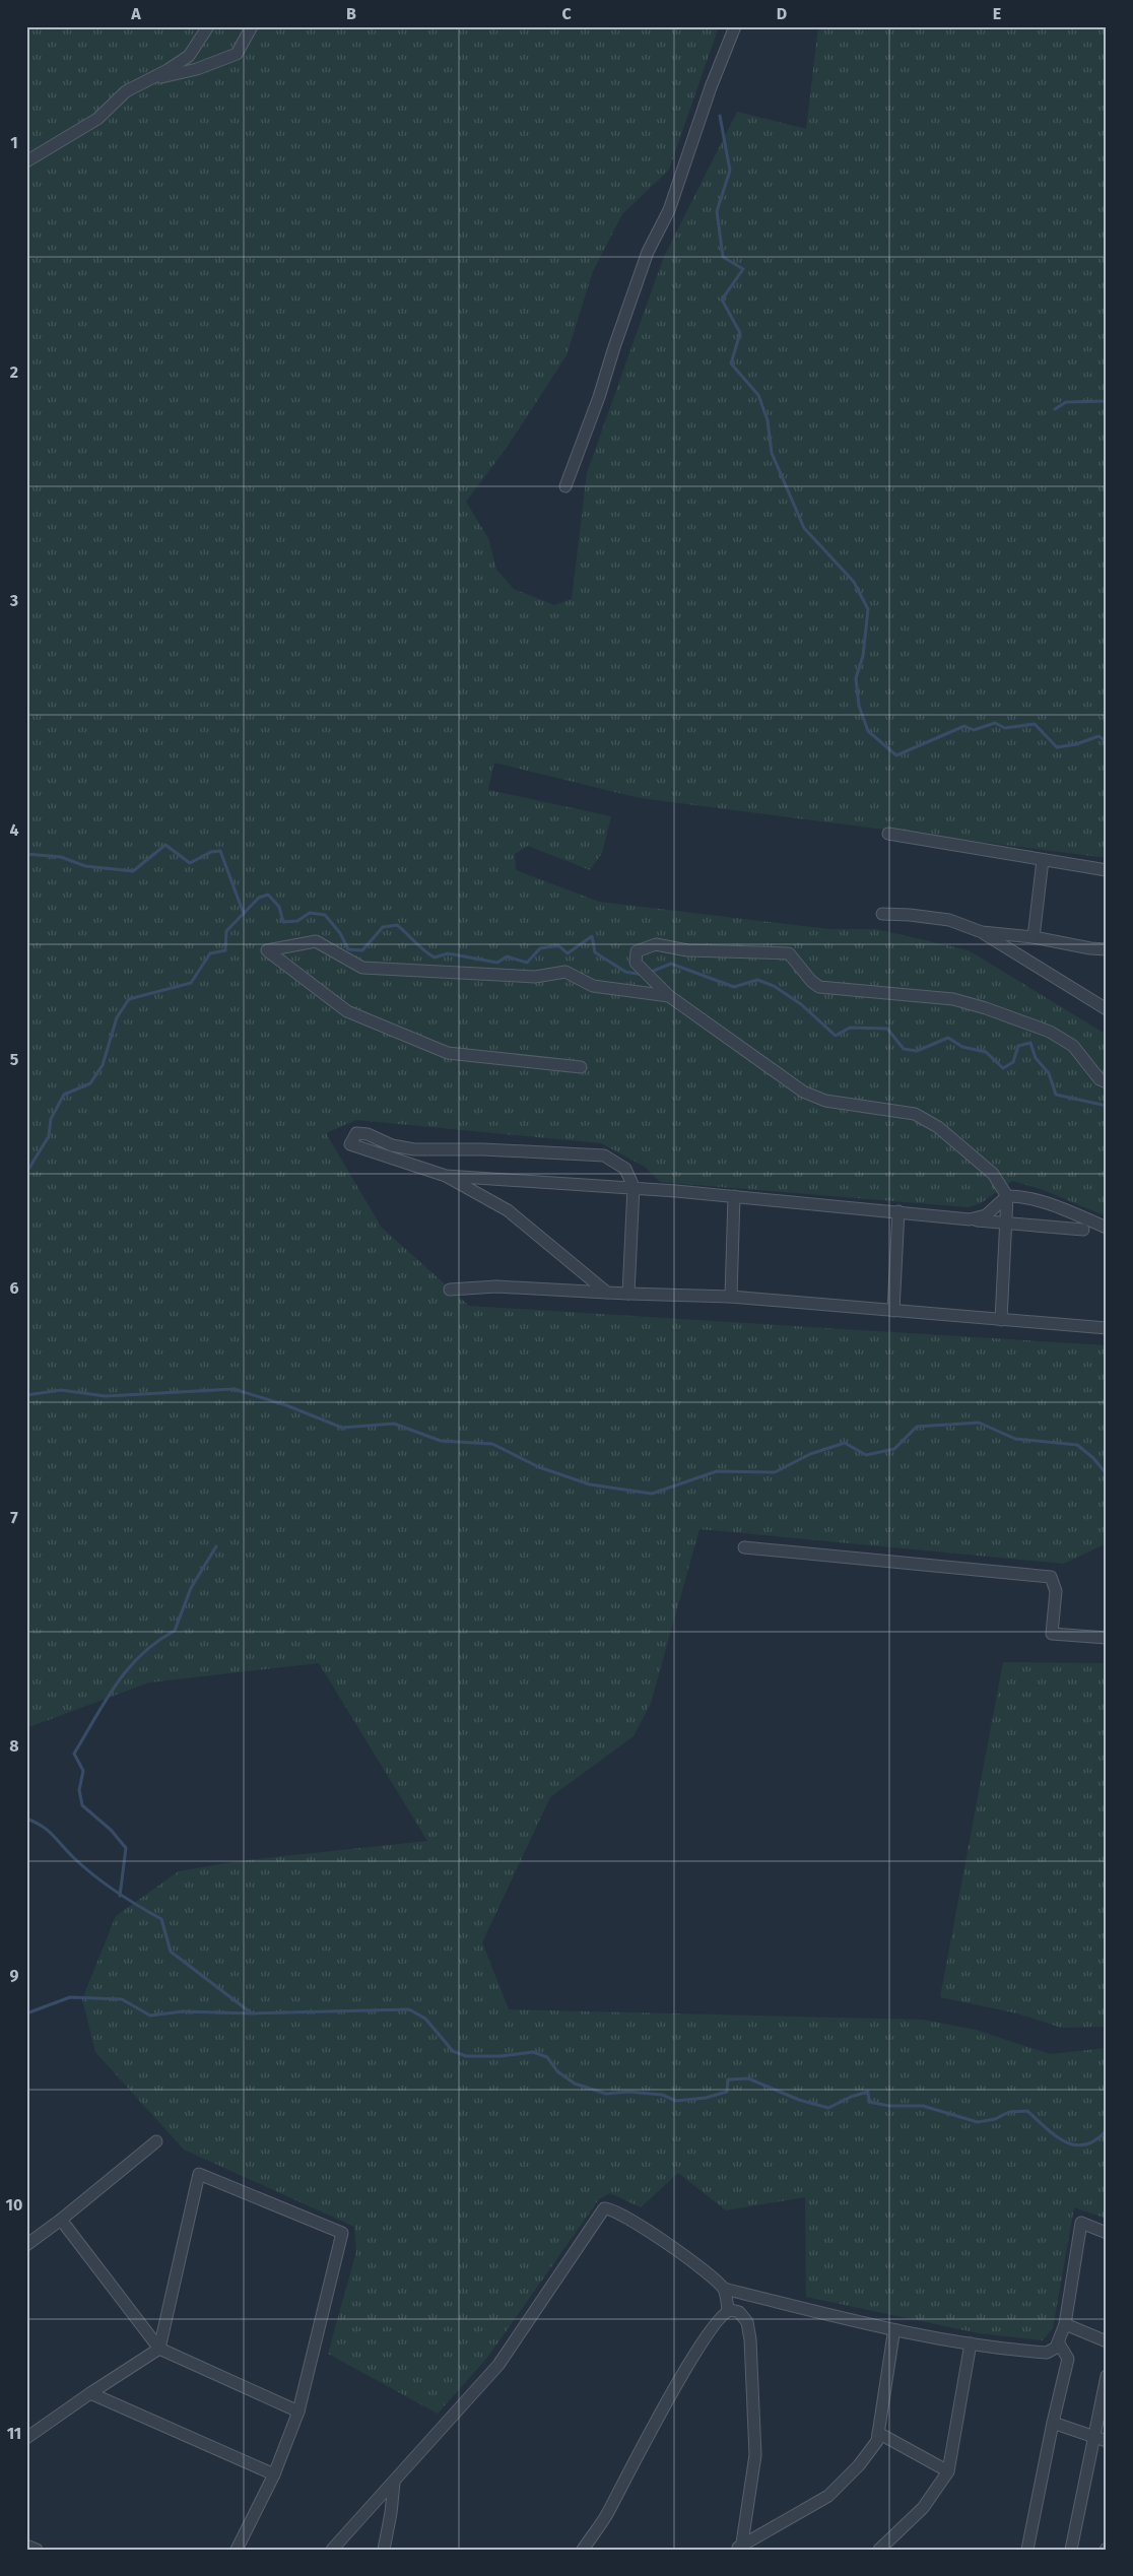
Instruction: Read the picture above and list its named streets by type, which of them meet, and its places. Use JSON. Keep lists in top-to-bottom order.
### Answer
{
  "grid": {
    "columns": [
      "A",
      "B",
      "C",
      "D",
      "E"
    ],
    "rows": [
      "1",
      "2",
      "3",
      "4",
      "5",
      "6",
      "7",
      "8",
      "9",
      "10",
      "11"
    ]
  }
}
